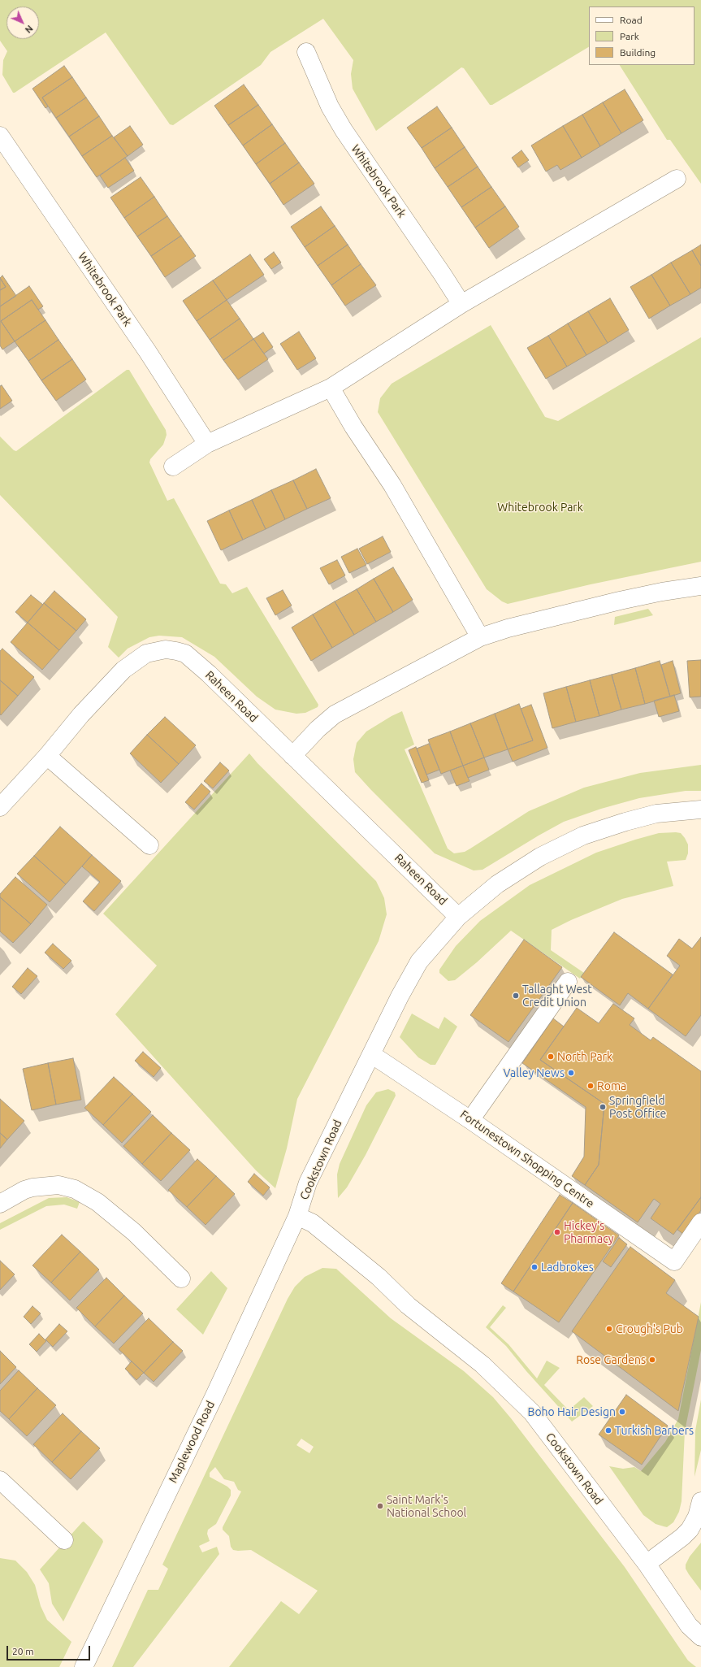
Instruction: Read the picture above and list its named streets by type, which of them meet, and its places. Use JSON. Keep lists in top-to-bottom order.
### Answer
{
  "streets": {
    "street": [
      "Whitebrook Park",
      "Raheen Road",
      "Fortunestown Shopping Centre",
      "Cookstown Road",
      "Maplewood Road"
    ]
  },
  "crossings": [
    ["Raheen Road", "Cookstown Road"],
    ["Fortunestown Shopping Centre", "Cookstown Road"],
    ["Cookstown Road", "Maplewood Road"]
  ],
  "parks": ["Whitebrook Park"],
  "places": [
    "Tallaght West Credit Union",
    "North Park",
    "Valley News",
    "Roma",
    "Springfield Post Office",
    "Hickey's Pharmacy",
    "Ladbrokes",
    "Crough's Pub",
    "Rose Gardens",
    "Boho Hair Design",
    "Turkish Barbers",
    "Saint Mark's National School"
  ],
  "legend": ["Road", "Park", "Building"],
  "scale_bar": "20 m",
  "north": "bottom right"
}
